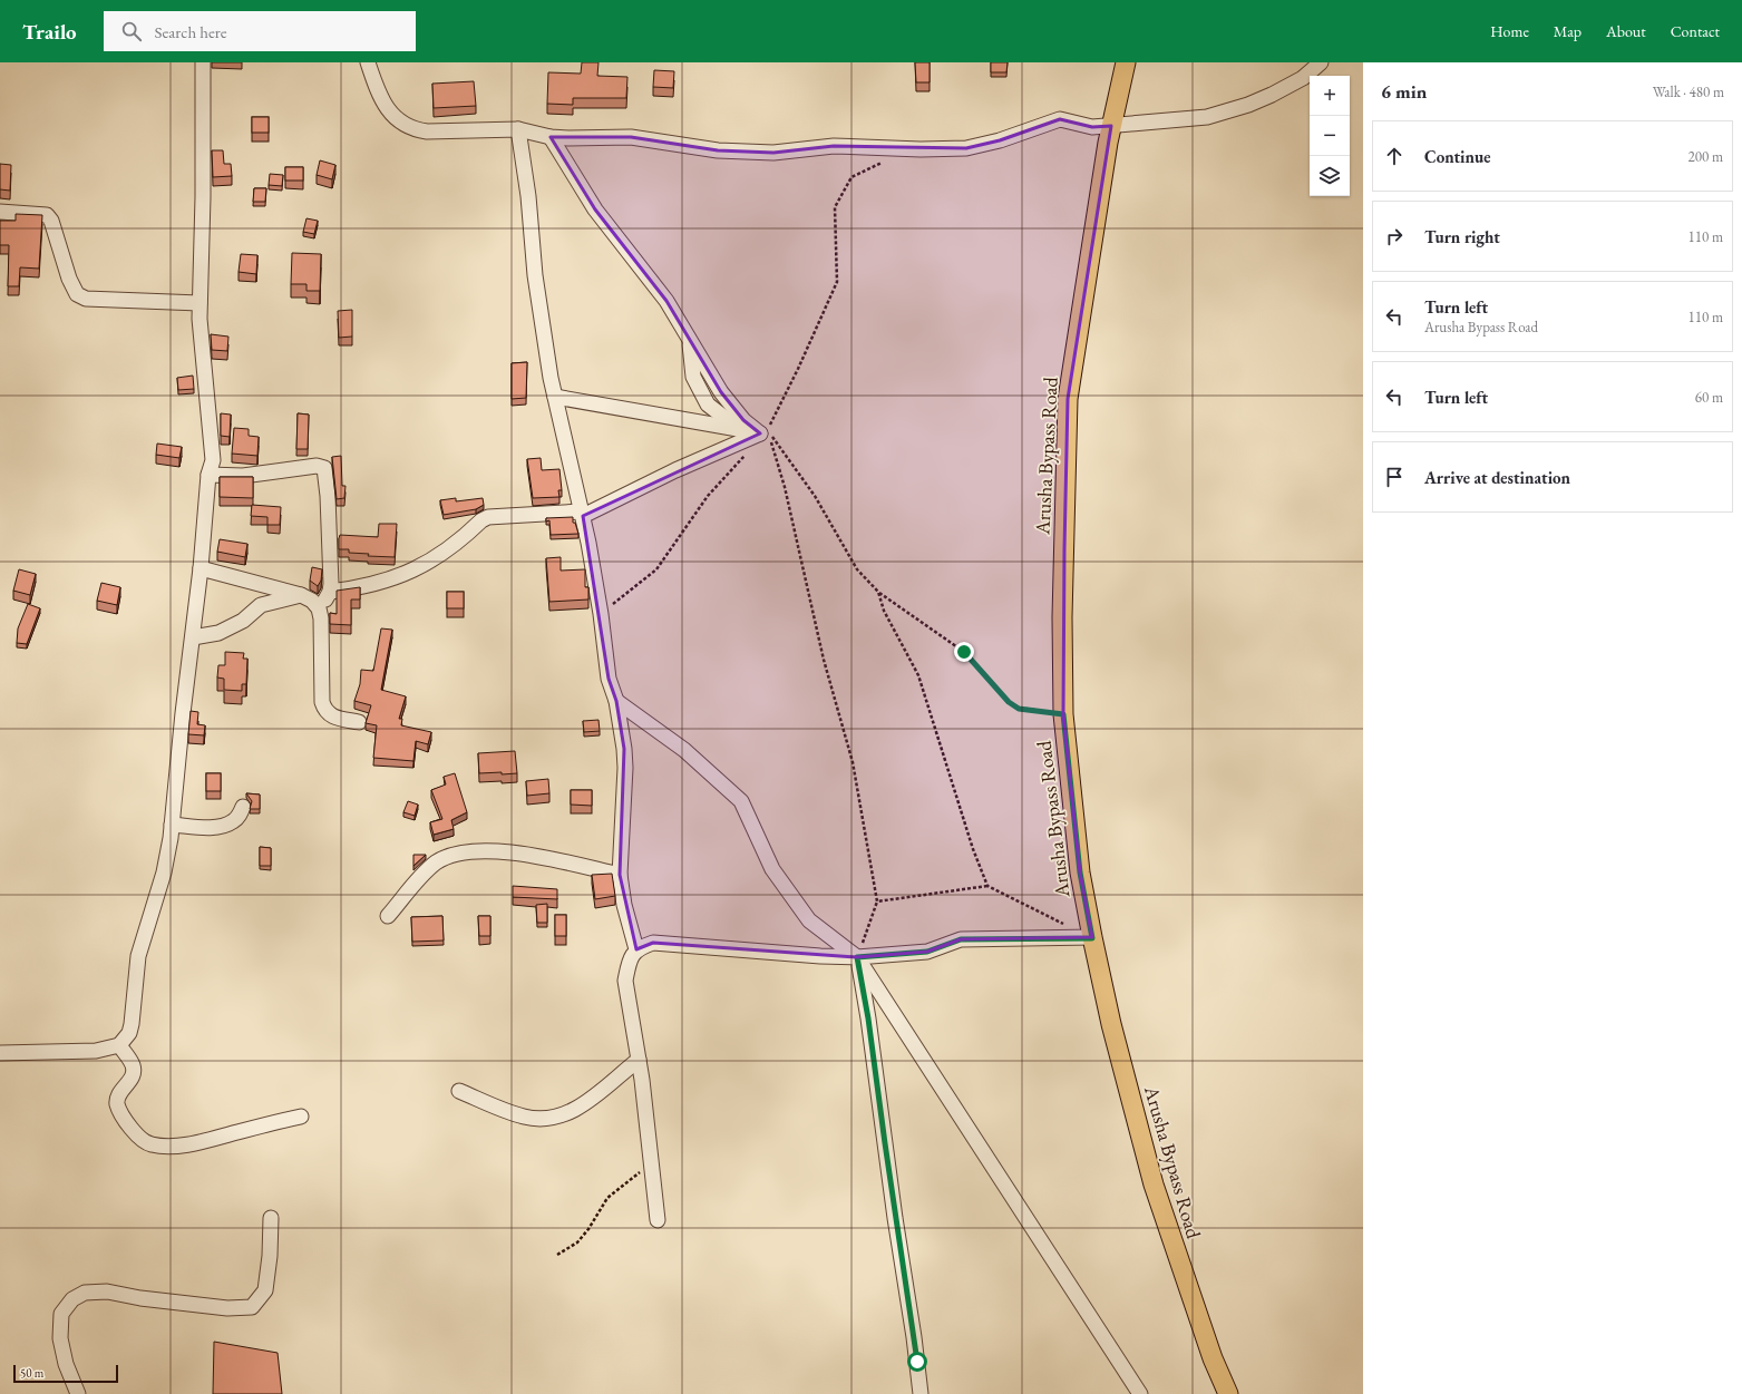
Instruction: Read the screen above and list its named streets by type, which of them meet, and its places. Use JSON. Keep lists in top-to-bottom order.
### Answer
{
  "streets": {
    "main road": ["Arusha Bypass Road"]
  },
  "scale_bar": "50 m",
  "page": {
    "header": "Trailo",
    "search": "Search here",
    "nav": [
      "Home",
      "Map",
      "About",
      "Contact"
    ],
    "heading": ["6 min", "Walk · 480 m"],
    "map_buttons": ["+", "−"],
    "list": [
      ["Continue", "200 m"],
      ["Turn right", "110 m"],
      ["Turn left", "Arusha Bypass Road", "110 m"],
      ["Turn left", "60 m"],
      "Arrive at destination"
    ],
    "scale": "50 m"
  }
}
